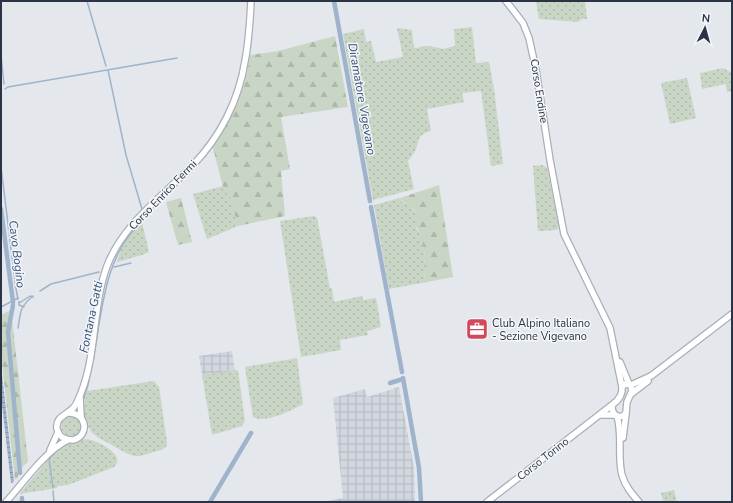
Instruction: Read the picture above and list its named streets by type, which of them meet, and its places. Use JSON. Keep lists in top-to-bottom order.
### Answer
{
  "streets": {
    "main road": ["Corso Endine", "Corso Enrico Fermi", "Corso Torino"]
  },
  "water": ["Diramatore Vigevano", "Cavo Bogino", "Fontana Gatti"],
  "places": {
    "office": ["Club Alpino Italiano - Sezione Vigevano"]
  },
  "north": "top"
}
